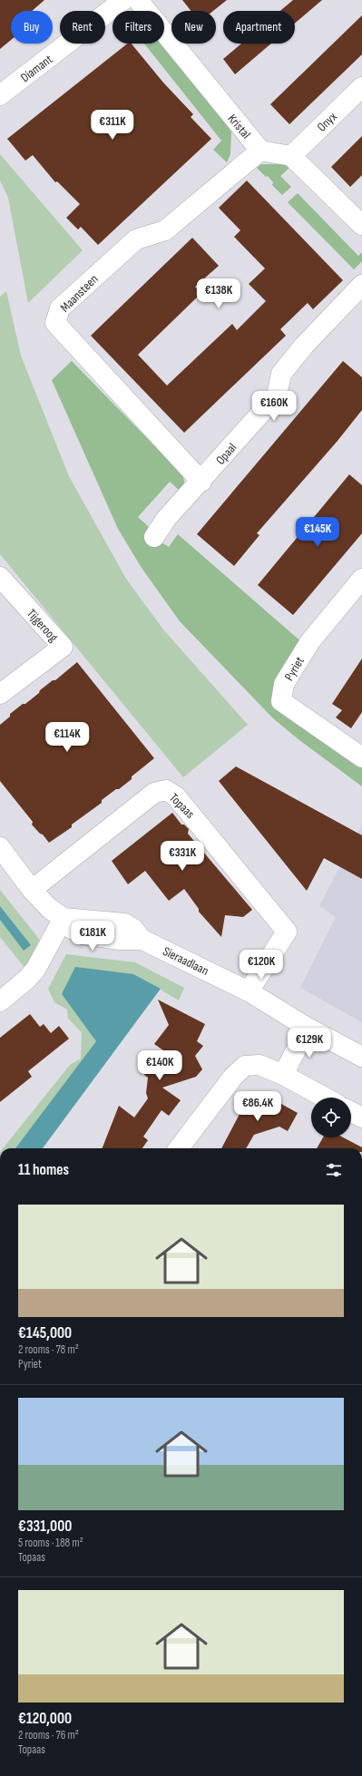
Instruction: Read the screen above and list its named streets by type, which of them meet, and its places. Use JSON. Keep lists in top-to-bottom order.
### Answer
{
  "streets": {
    "street": [
      "Diamant",
      "Onyx",
      "Kristal",
      "Maansteen",
      "Opaal",
      "Tijgeroog",
      "Pyriet",
      "Topaas",
      "Sieraadlaan"
    ]
  },
  "crossings": [
    ["Onyx", "Kristal"],
    ["Kristal", "Maansteen"],
    ["Maansteen", "Opaal"],
    ["Topaas", "Sieraadlaan"]
  ],
  "page": {
    "chip": [
      "Buy",
      "Rent",
      "Filters",
      "New",
      "Apartment"
    ],
    "price": [
      "€311K",
      "€138K",
      "€160K",
      "€145K",
      "€114K",
      "€331K",
      "€181K",
      "€120K",
      "€129K",
      "€140K",
      "€86.4K"
    ],
    "heading": "11 homes",
    "list": [
      {
        "name": "€145,000",
        "note": "2 rooms · 78 m² · Pyriet"
      },
      {
        "name": "€331,000",
        "note": "5 rooms · 188 m² · Topaas"
      },
      {
        "name": "€120,000",
        "note": "2 rooms · 76 m² · Topaas"
      }
    ]
  }
}
